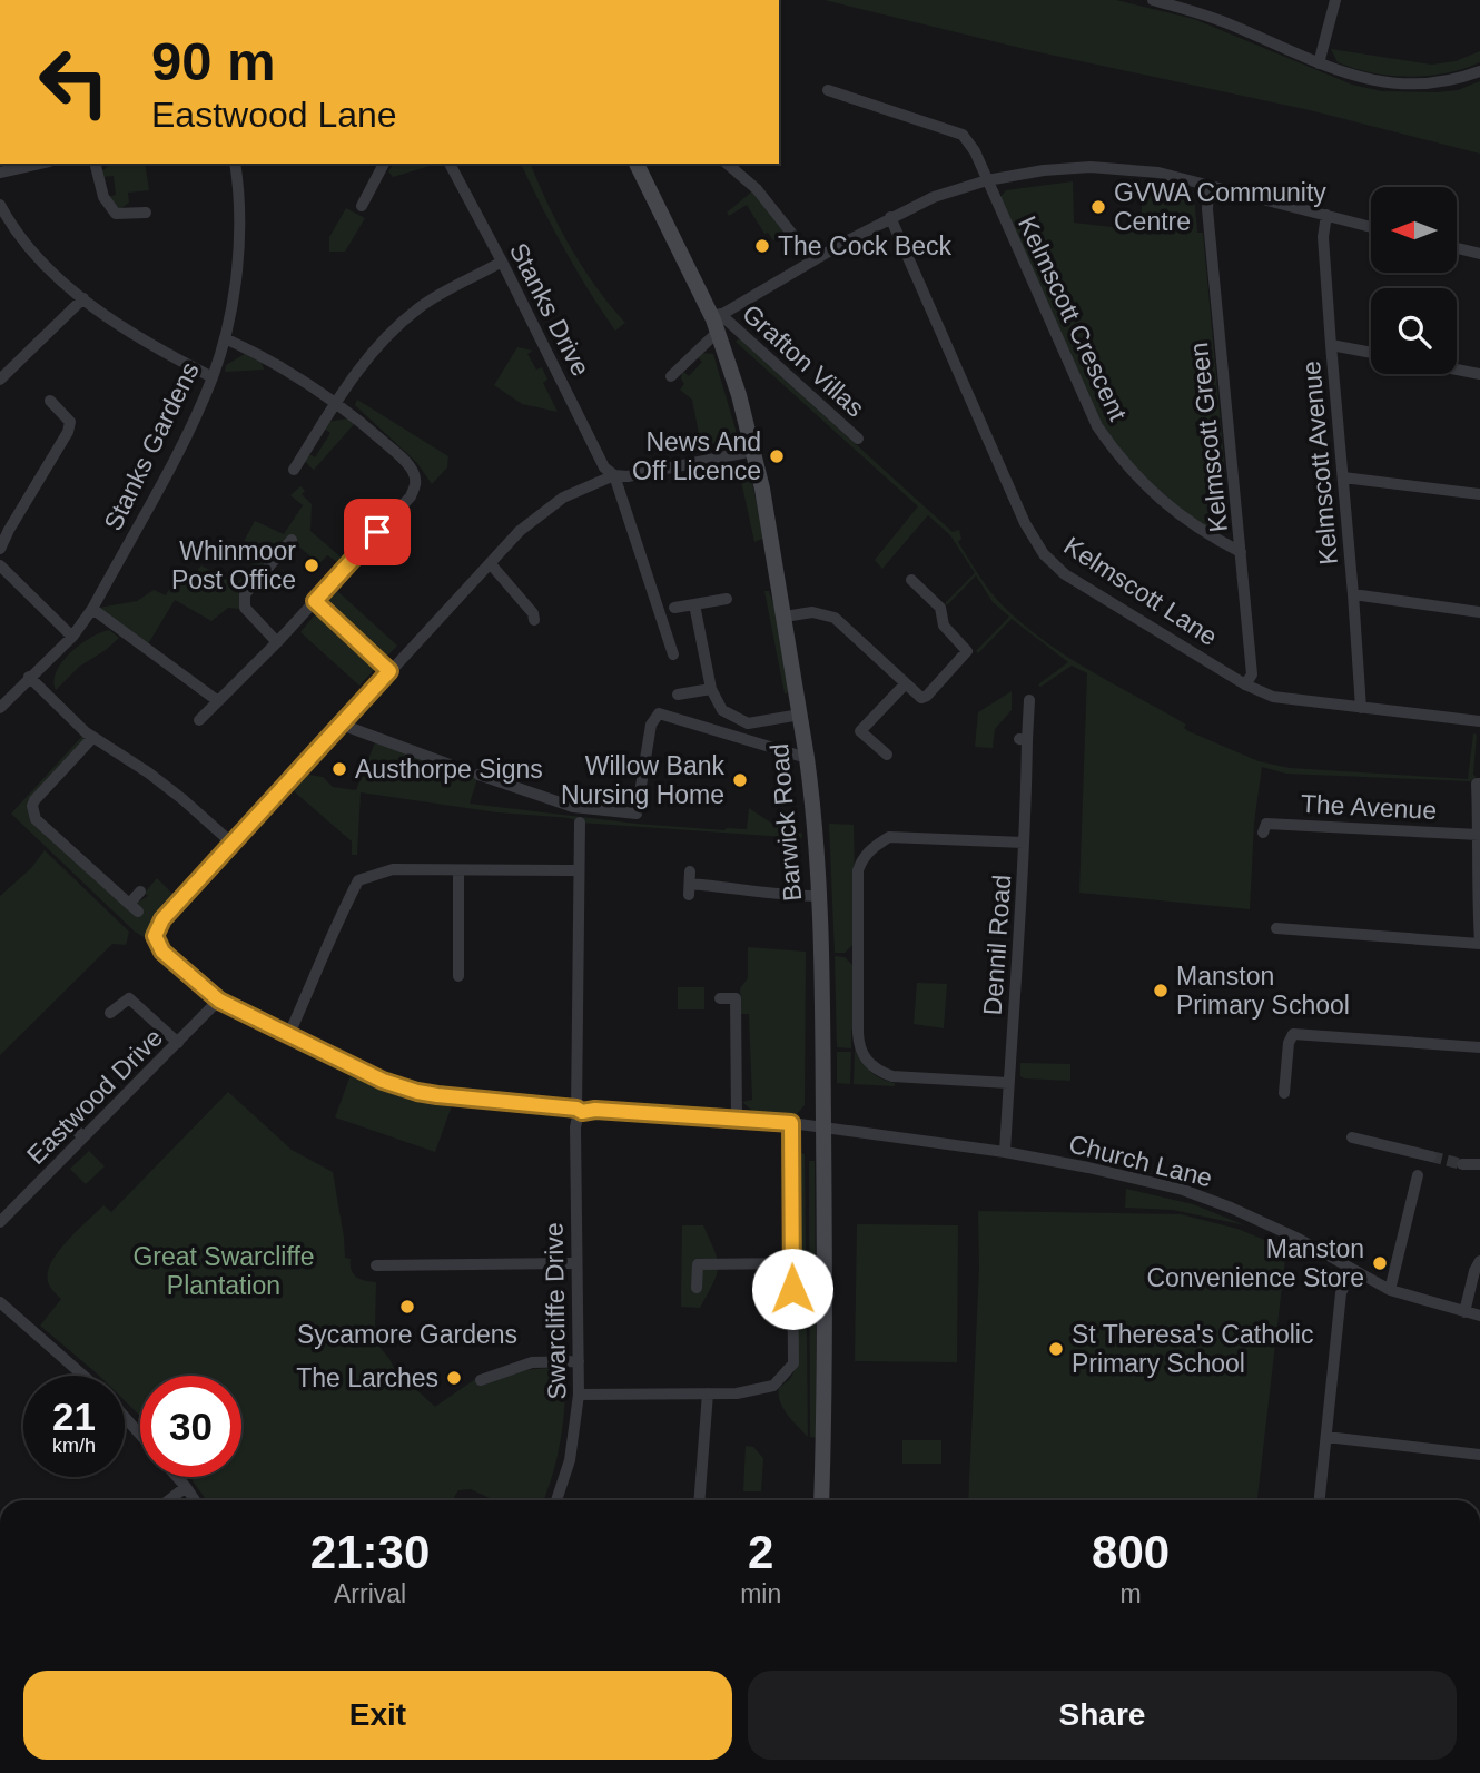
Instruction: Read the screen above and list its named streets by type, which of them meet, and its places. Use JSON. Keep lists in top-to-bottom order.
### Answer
{
  "streets": {
    "street": [
      "Stanks Drive",
      "Kelmscott Crescent",
      "Grafton Villas",
      "Kelmscott Green",
      "Stanks Gardens",
      "Kelmscott Avenue",
      "Kelmscott Lane",
      "The Avenue",
      "Barwick Road",
      "Dennil Road",
      "Eastwood Drive",
      "Church Lane",
      "Swarcliffe Drive"
    ]
  },
  "crossings": [
    ["Kelmscott Crescent", "Kelmscott Green"],
    ["Grafton Villas", "Barwick Road"],
    ["Kelmscott Green", "Kelmscott Lane"],
    ["Kelmscott Avenue", "Kelmscott Lane"],
    ["Barwick Road", "Church Lane"],
    ["Dennil Road", "Church Lane"],
    ["Eastwood Drive", "Church Lane"],
    ["Church Lane", "Swarcliffe Drive"]
  ],
  "parks": ["Great Swarcliffe Plantation"],
  "places": [
    "GVWA Community Centre",
    "The Cock Beck",
    "News And Off Licence",
    "Whinmoor Post Office",
    "Austhorpe Signs",
    "Willow Bank Nursing Home",
    "Manston Primary School",
    "Manston Convenience Store",
    "Sycamore Gardens",
    "St Theresa's Catholic Primary School",
    "The Larches"
  ],
  "north": "left",
  "page": {
    "turn": ["90 m", "Eastwood Lane"],
    "speed": "21 km/h",
    "limit": "30",
    "eta": [
      "21:30",
      "Arrival",
      "2",
      "min",
      "800",
      "m"
    ],
    "buttons": ["Exit", "Share"]
  }
}
